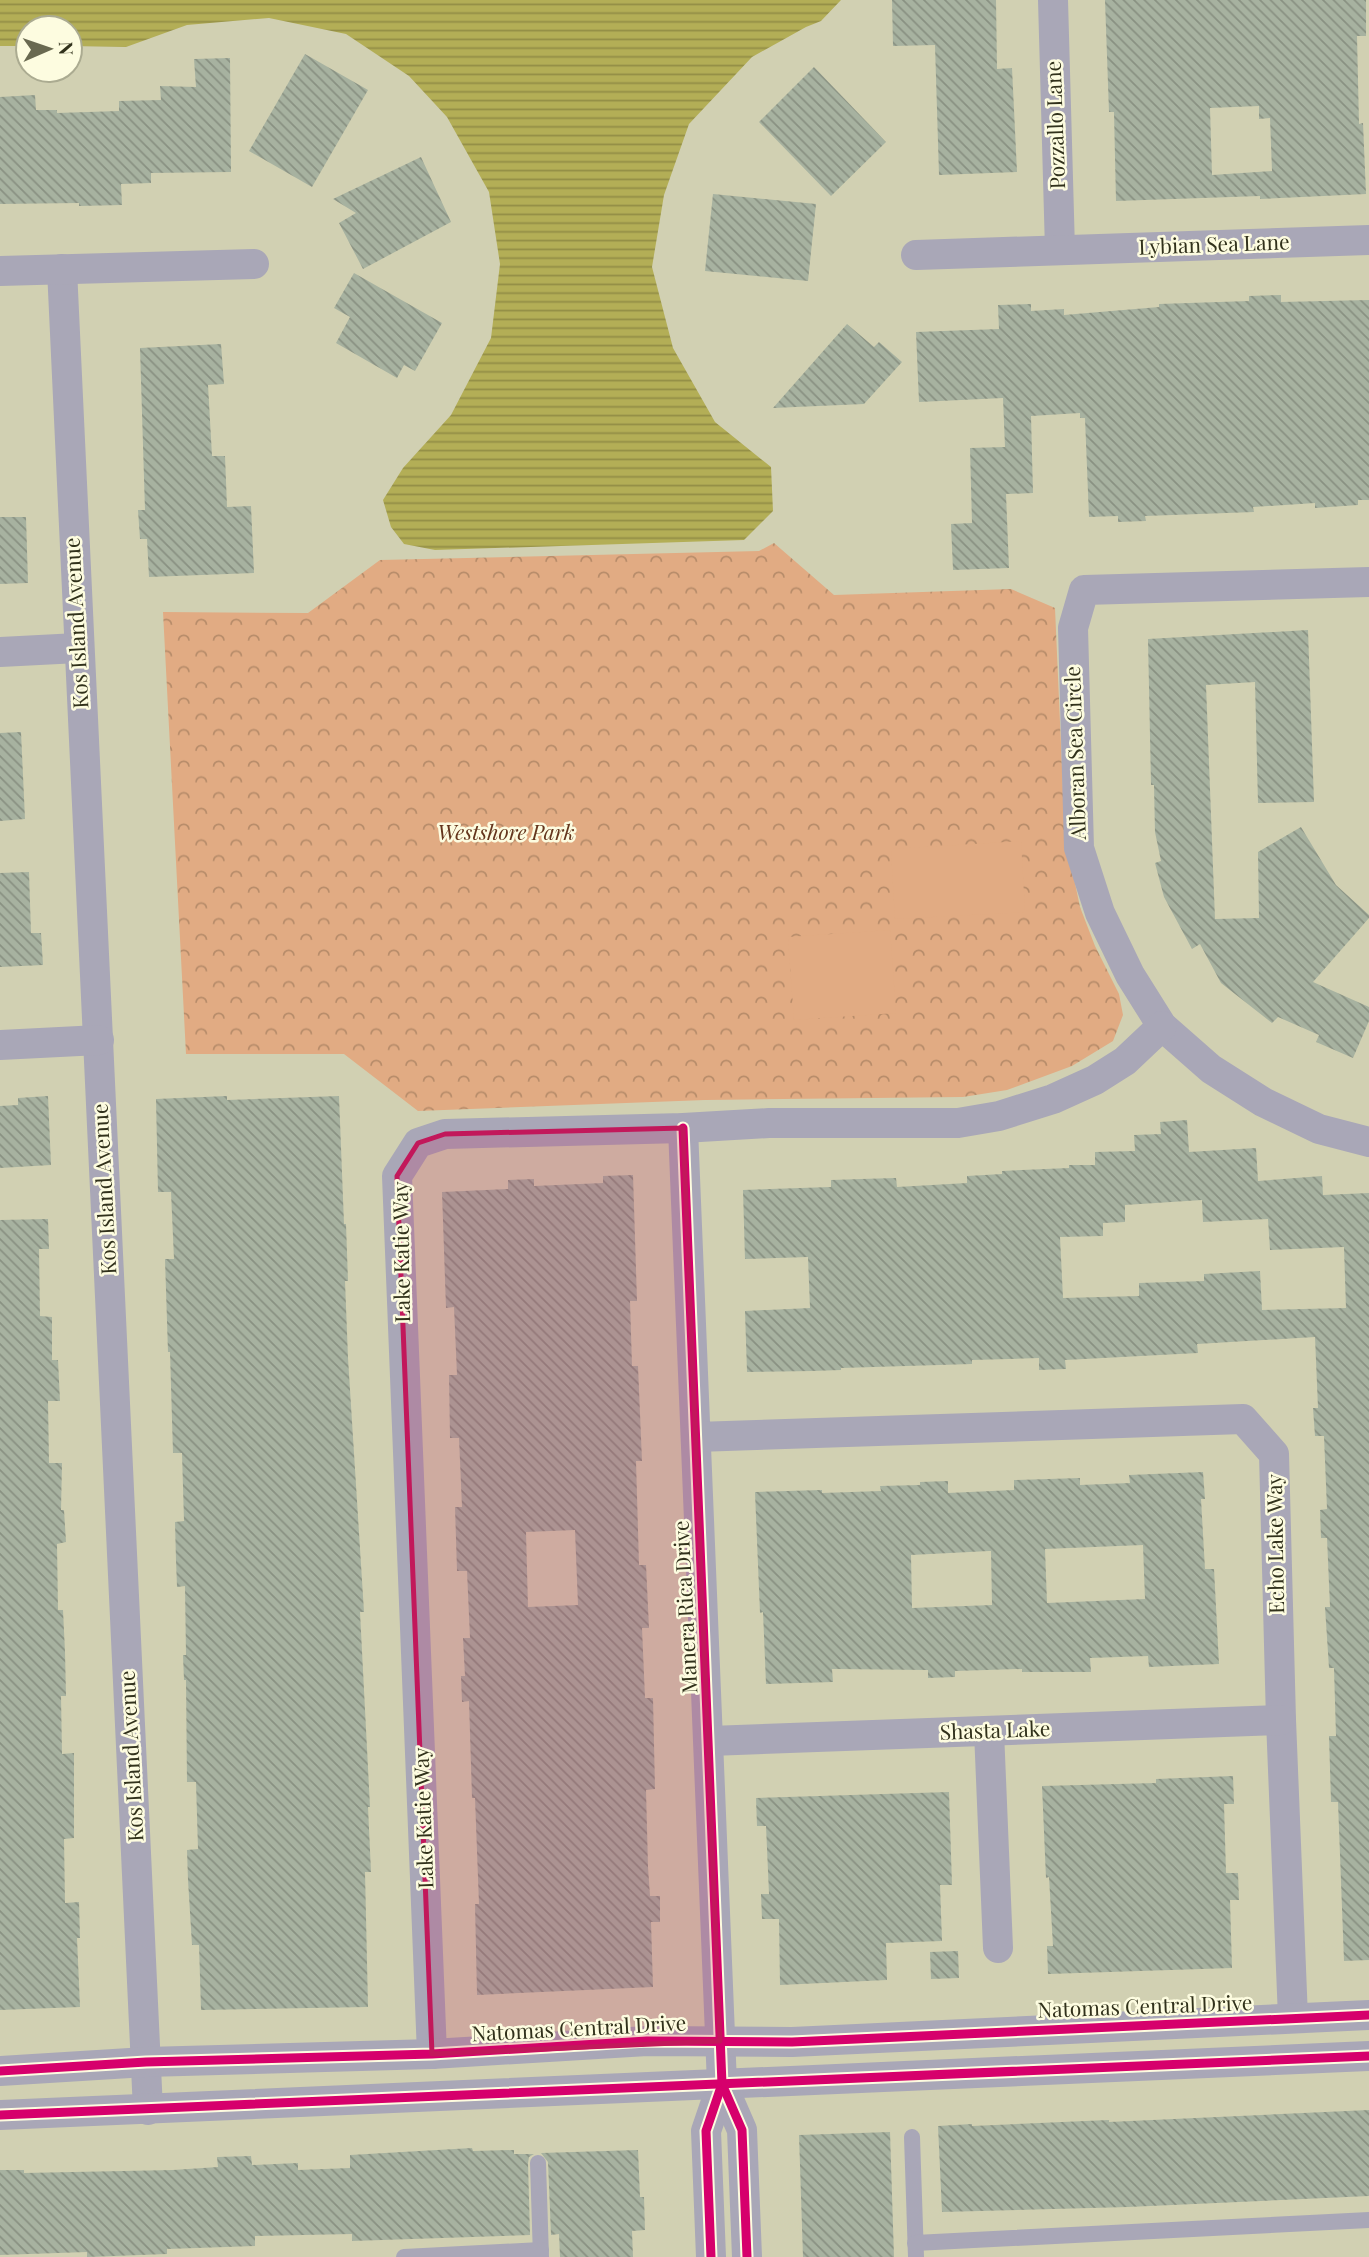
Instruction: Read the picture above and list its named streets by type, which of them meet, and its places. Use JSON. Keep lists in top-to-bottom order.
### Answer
{
  "streets": {
    "street": [
      "Pozzallo Lane",
      "Lybian Sea Lane",
      "Kos Island Avenue",
      "Alboran Sea Circle",
      "Lake Katie Way",
      "Echo Lake Way",
      "Manera Rica Drive",
      "Shasta Lake",
      "Natomas Central Drive"
    ]
  },
  "crossings": [
    ["Pozzallo Lane", "Lybian Sea Lane"],
    ["Kos Island Avenue", "Natomas Central Drive"],
    ["Alboran Sea Circle", "Lake Katie Way"],
    ["Lake Katie Way", "Manera Rica Drive"],
    ["Lake Katie Way", "Natomas Central Drive"],
    ["Echo Lake Way", "Manera Rica Drive"],
    ["Echo Lake Way", "Shasta Lake"],
    ["Echo Lake Way", "Natomas Central Drive"],
    ["Manera Rica Drive", "Shasta Lake"],
    ["Manera Rica Drive", "Natomas Central Drive"]
  ],
  "parks": ["Westshore Park"],
  "north": "right"
}
